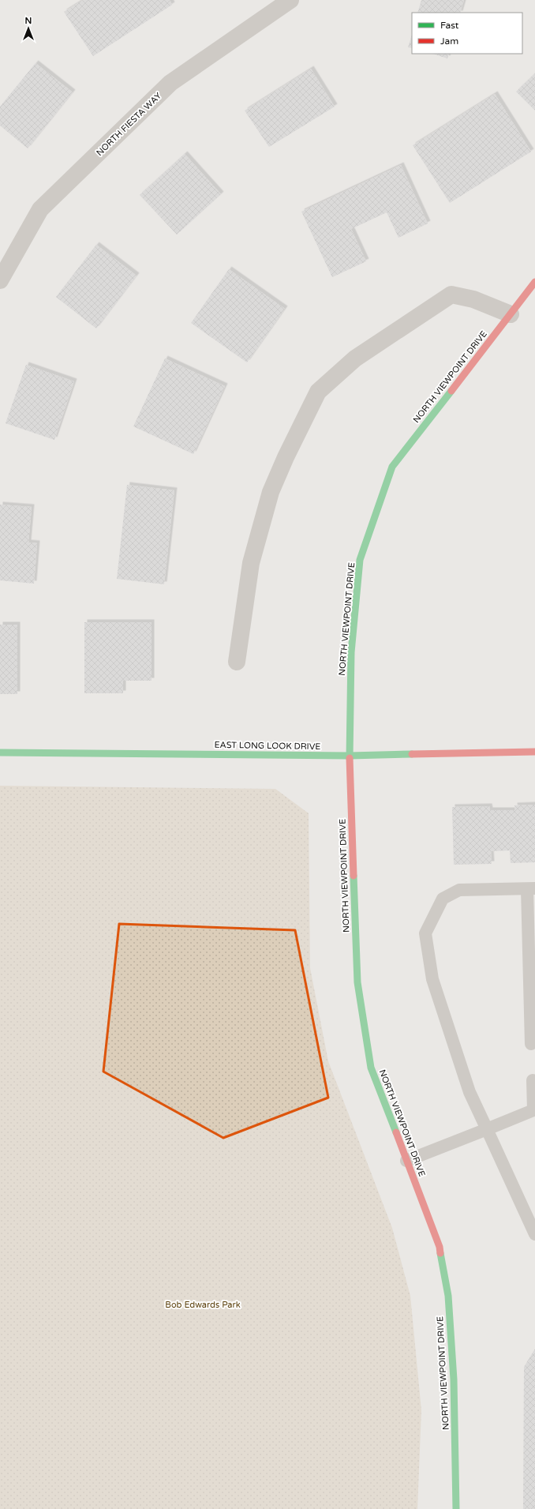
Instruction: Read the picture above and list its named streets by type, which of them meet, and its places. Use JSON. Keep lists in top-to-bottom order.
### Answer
{
  "streets": {
    "street": ["NORTH FIESTA WAY", "NORTH VIEWPOINT DRIVE", "EAST LONG LOOK DRIVE"]
  },
  "crossings": [
    ["NORTH VIEWPOINT DRIVE", "EAST LONG LOOK DRIVE"]
  ],
  "parks": ["Bob Edwards Park"],
  "legend": ["Fast", "Jam"],
  "north": "top"
}
